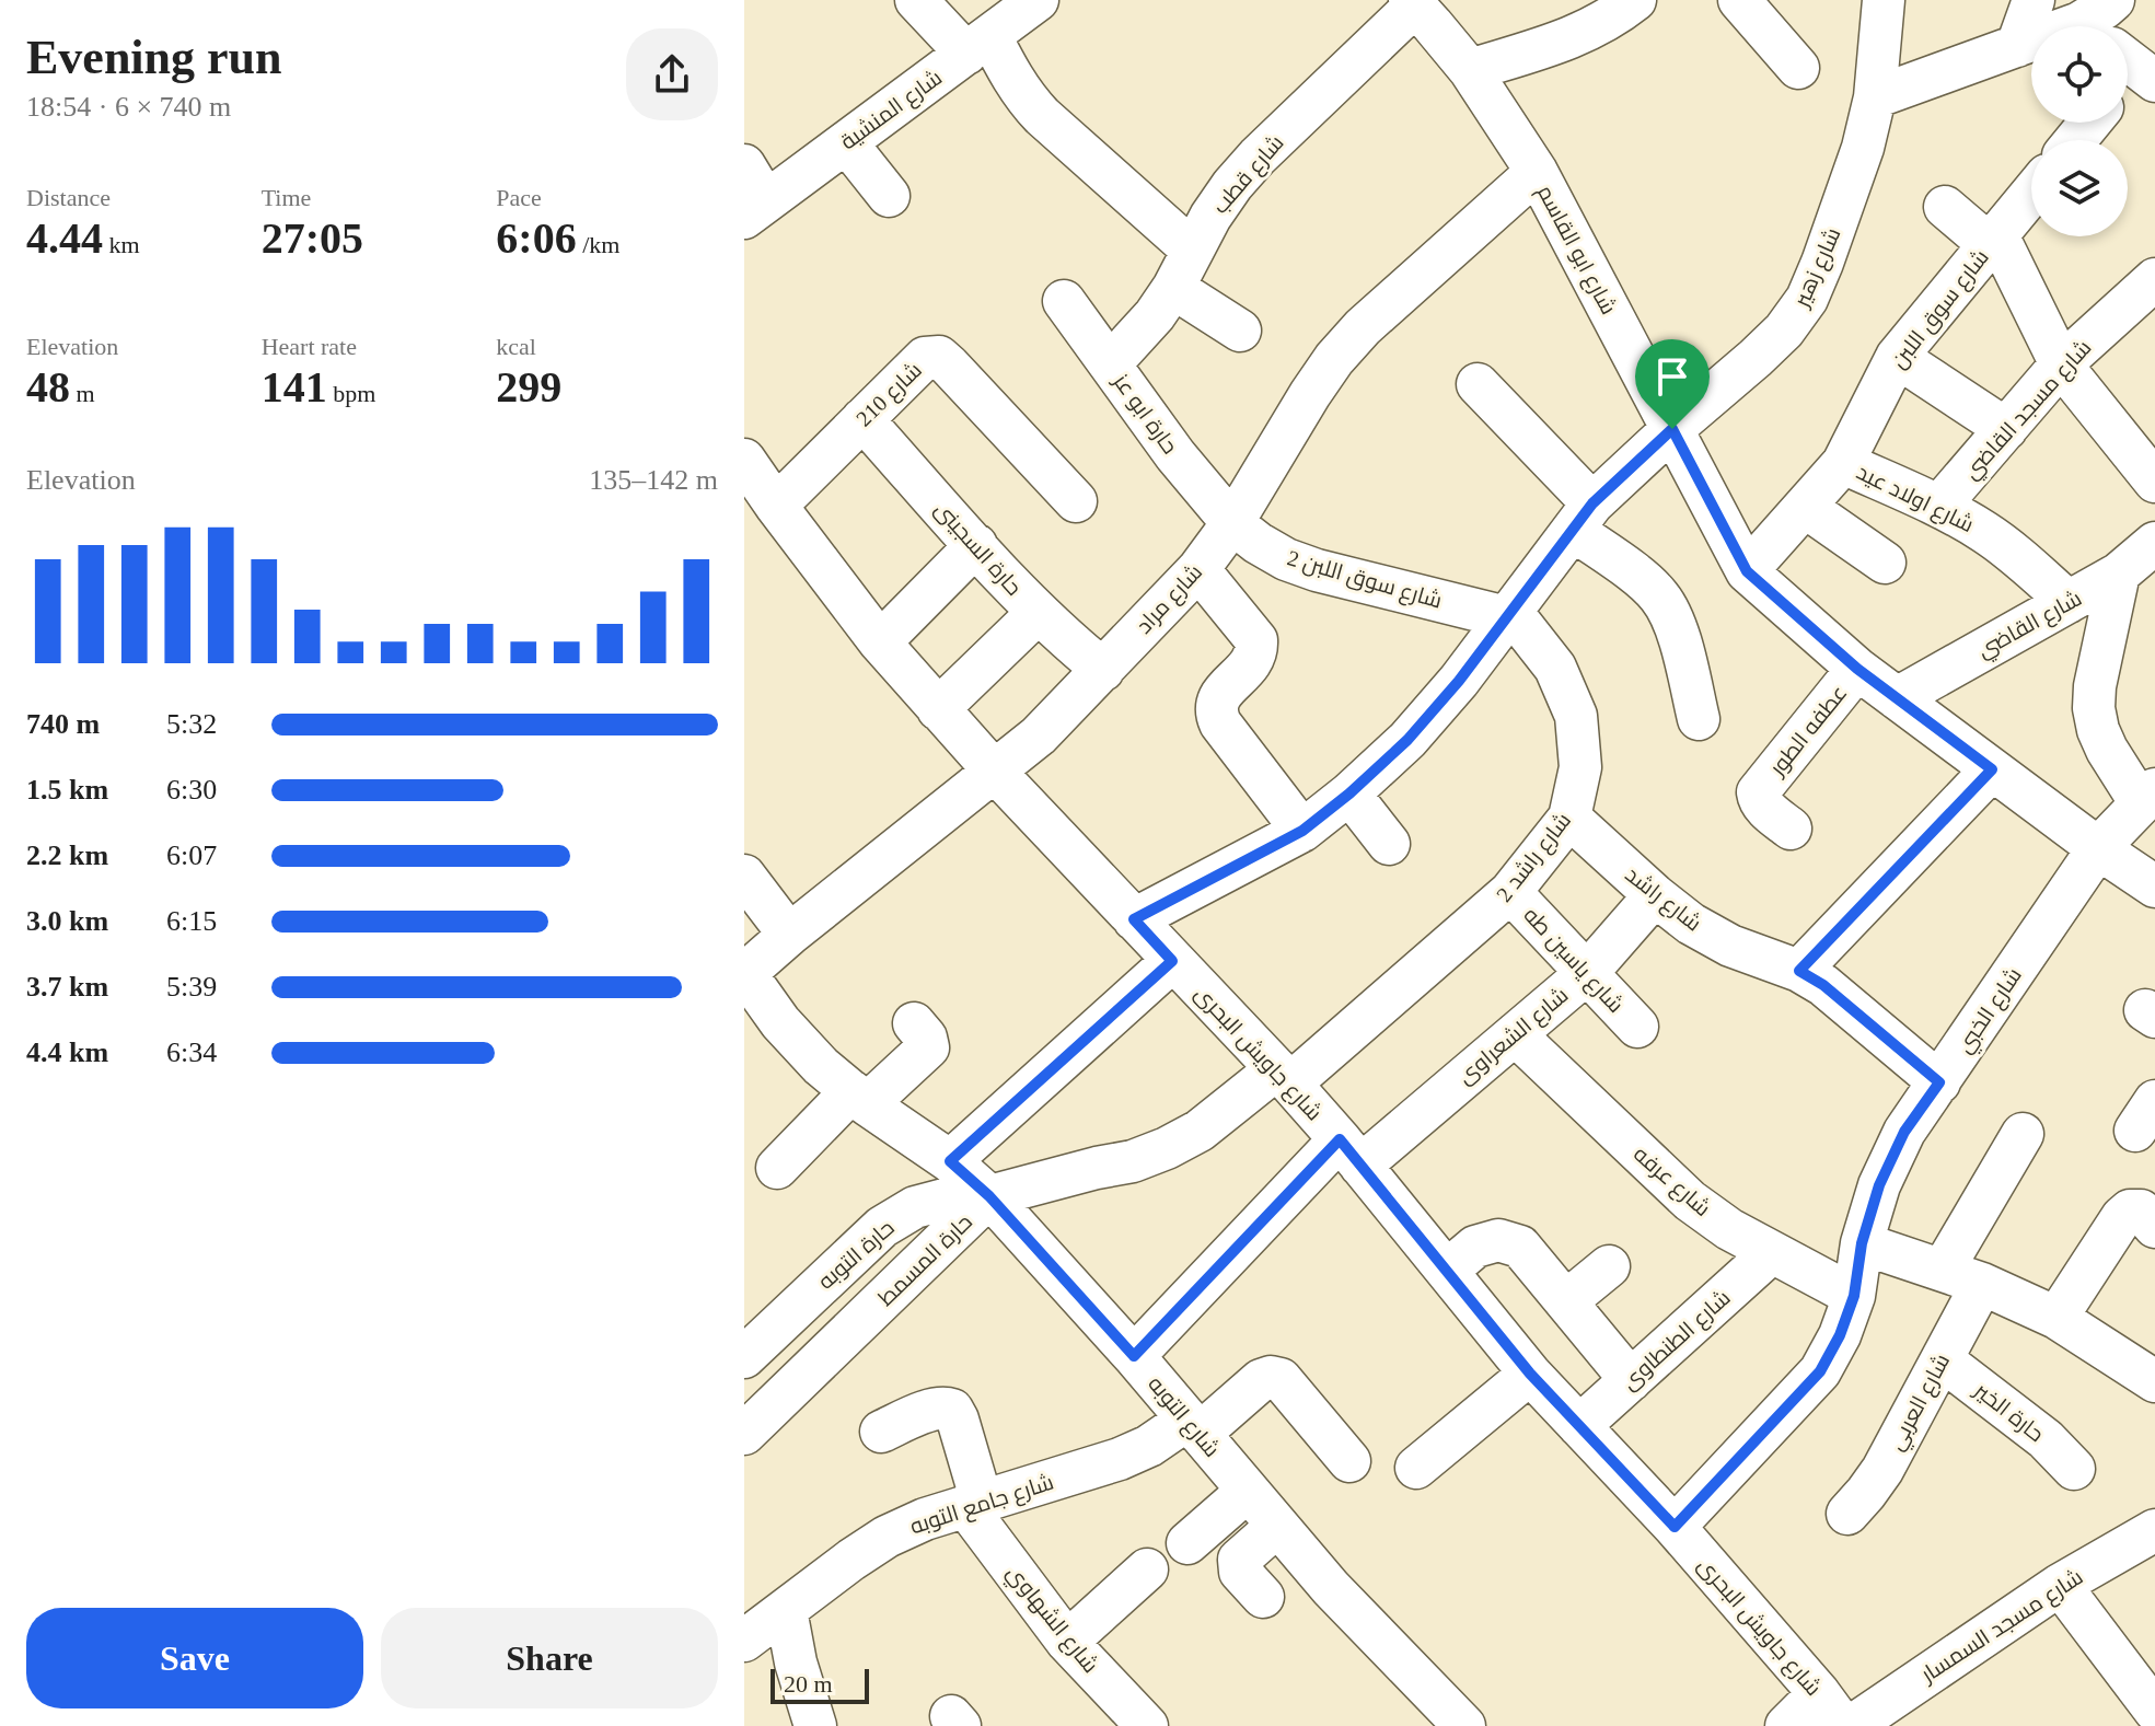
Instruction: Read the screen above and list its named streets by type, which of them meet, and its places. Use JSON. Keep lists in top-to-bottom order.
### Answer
{
  "streets": {
    "street": [
      "شارع المنشية",
      "شارع قطب",
      "شارع ابو القاسم",
      "شارع زهير",
      "شارع سوق اللبن",
      "شارع 210",
      "شارع مسجد القاضي",
      "حارة ابو عز",
      "شارع اولاد عيد",
      "حارة السجينى",
      "شارع سوق اللبن 2",
      "شارع مراد",
      "شارع القاضي",
      "عطفه الطور",
      "شارع راشد 2",
      "شارع راشد",
      "شارع ياسين طه",
      "شارع الخبي",
      "شارع الشعراوى",
      "شارع جاويش البحرى",
      "شارع عرفه",
      "حارة التوبه",
      "حارة المسمط",
      "شارع الطنطاوى",
      "شارع العربي",
      "حارة الخير",
      "شارع التوبه",
      "شارع جامع التوبه",
      "شارع الشهاوي",
      "شارع مسجد السمسار"
    ]
  },
  "crossings": [
    ["شارع قطب", "شارع ابو القاسم"],
    ["شارع قطب", "حارة ابو عز"],
    ["شارع ابو القاسم", "شارع زهير"],
    ["شارع ابو القاسم", "شارع سوق اللبن"],
    ["شارع ابو القاسم", "شارع مراد"],
    ["شارع ابو القاسم", "شارع القاضي"],
    ["شارع ابو القاسم", "عطفه الطور"],
    ["شارع ابو القاسم", "شارع الخبي"],
    ["شارع زهير", "شارع سوق اللبن 2"],
    ["شارع زهير", "شارع راشد 2"],
    ["شارع زهير", "شارع جاويش البحرى"],
    ["شارع سوق اللبن", "شارع اولاد عيد"],
    ["شارع 210", "حارة السجينى"],
    ["شارع 210", "شارع جاويش البحرى"],
    ["شارع مسجد القاضي", "شارع اولاد عيد"],
    ["حارة ابو عز", "شارع سوق اللبن 2"],
    ["حارة ابو عز", "شارع مراد"],
    ["شارع اولاد عيد", "شارع القاضي"],
    ["حارة السجينى", "شارع مراد"],
    ["شارع سوق اللبن 2", "شارع مراد"],
    ["شارع سوق اللبن 2", "شارع راشد 2"],
    ["شارع مراد", "شارع جاويش البحرى"],
    ["شارع مراد", "شارع التوبه"],
    ["شارع راشد 2", "شارع راشد"],
    ["شارع راشد 2", "شارع ياسين طه"],
    ["شارع راشد 2", "شارع جاويش البحرى"],
    ["شارع راشد 2", "حارة المسمط"],
    ["شارع راشد", "شارع الخبي"],
    ["شارع راشد", "شارع الشعراوى"],
    ["شارع ياسين طه", "شارع الشعراوى"],
    ["شارع الخبي", "شارع جاويش البحرى"],
    ["شارع الخبي", "شارع عرفه"],
    ["شارع الشعراوى", "شارع جاويش البحرى"],
    ["شارع الشعراوى", "شارع عرفه"],
    ["شارع الشعراوى", "شارع التوبه"],
    ["شارع جاويش البحرى", "حارة المسمط"],
    ["شارع جاويش البحرى", "شارع الطنطاوى"],
    ["شارع عرفه", "شارع الطنطاوى"],
    ["حارة التوبه", "حارة المسمط"],
    ["حارة التوبه", "شارع التوبه"],
    ["حارة المسمط", "شارع التوبه"],
    ["شارع العربي", "حارة الخير"],
    ["شارع التوبه", "شارع جامع التوبه"],
    ["شارع جامع التوبه", "شارع الشهاوي"]
  ],
  "scale_bar": "20 m",
  "page": {
    "heading": ["Evening run", "18:54 · 6 × 740 m"],
    "stats": [
      ["Distance", "4.44 km"],
      ["Time", "27:05"],
      ["Pace", "6:06 /km"],
      ["Elevation", "48 m"],
      ["Heart rate", "141 bpm"],
      ["kcal", "299"]
    ],
    "chart": ["Elevation", "135–142 m"],
    "list": [
      {
        "name": "740 m",
        "note": "5:32"
      },
      {
        "name": "1.5 km",
        "note": "6:30"
      },
      {
        "name": "2.2 km",
        "note": "6:07"
      },
      {
        "name": "3.0 km",
        "note": "6:15"
      },
      {
        "name": "3.7 km",
        "note": "5:39"
      },
      {
        "name": "4.4 km",
        "note": "6:34"
      }
    ],
    "buttons": ["Save", "Share"],
    "scale": "20 m"
  }
}
